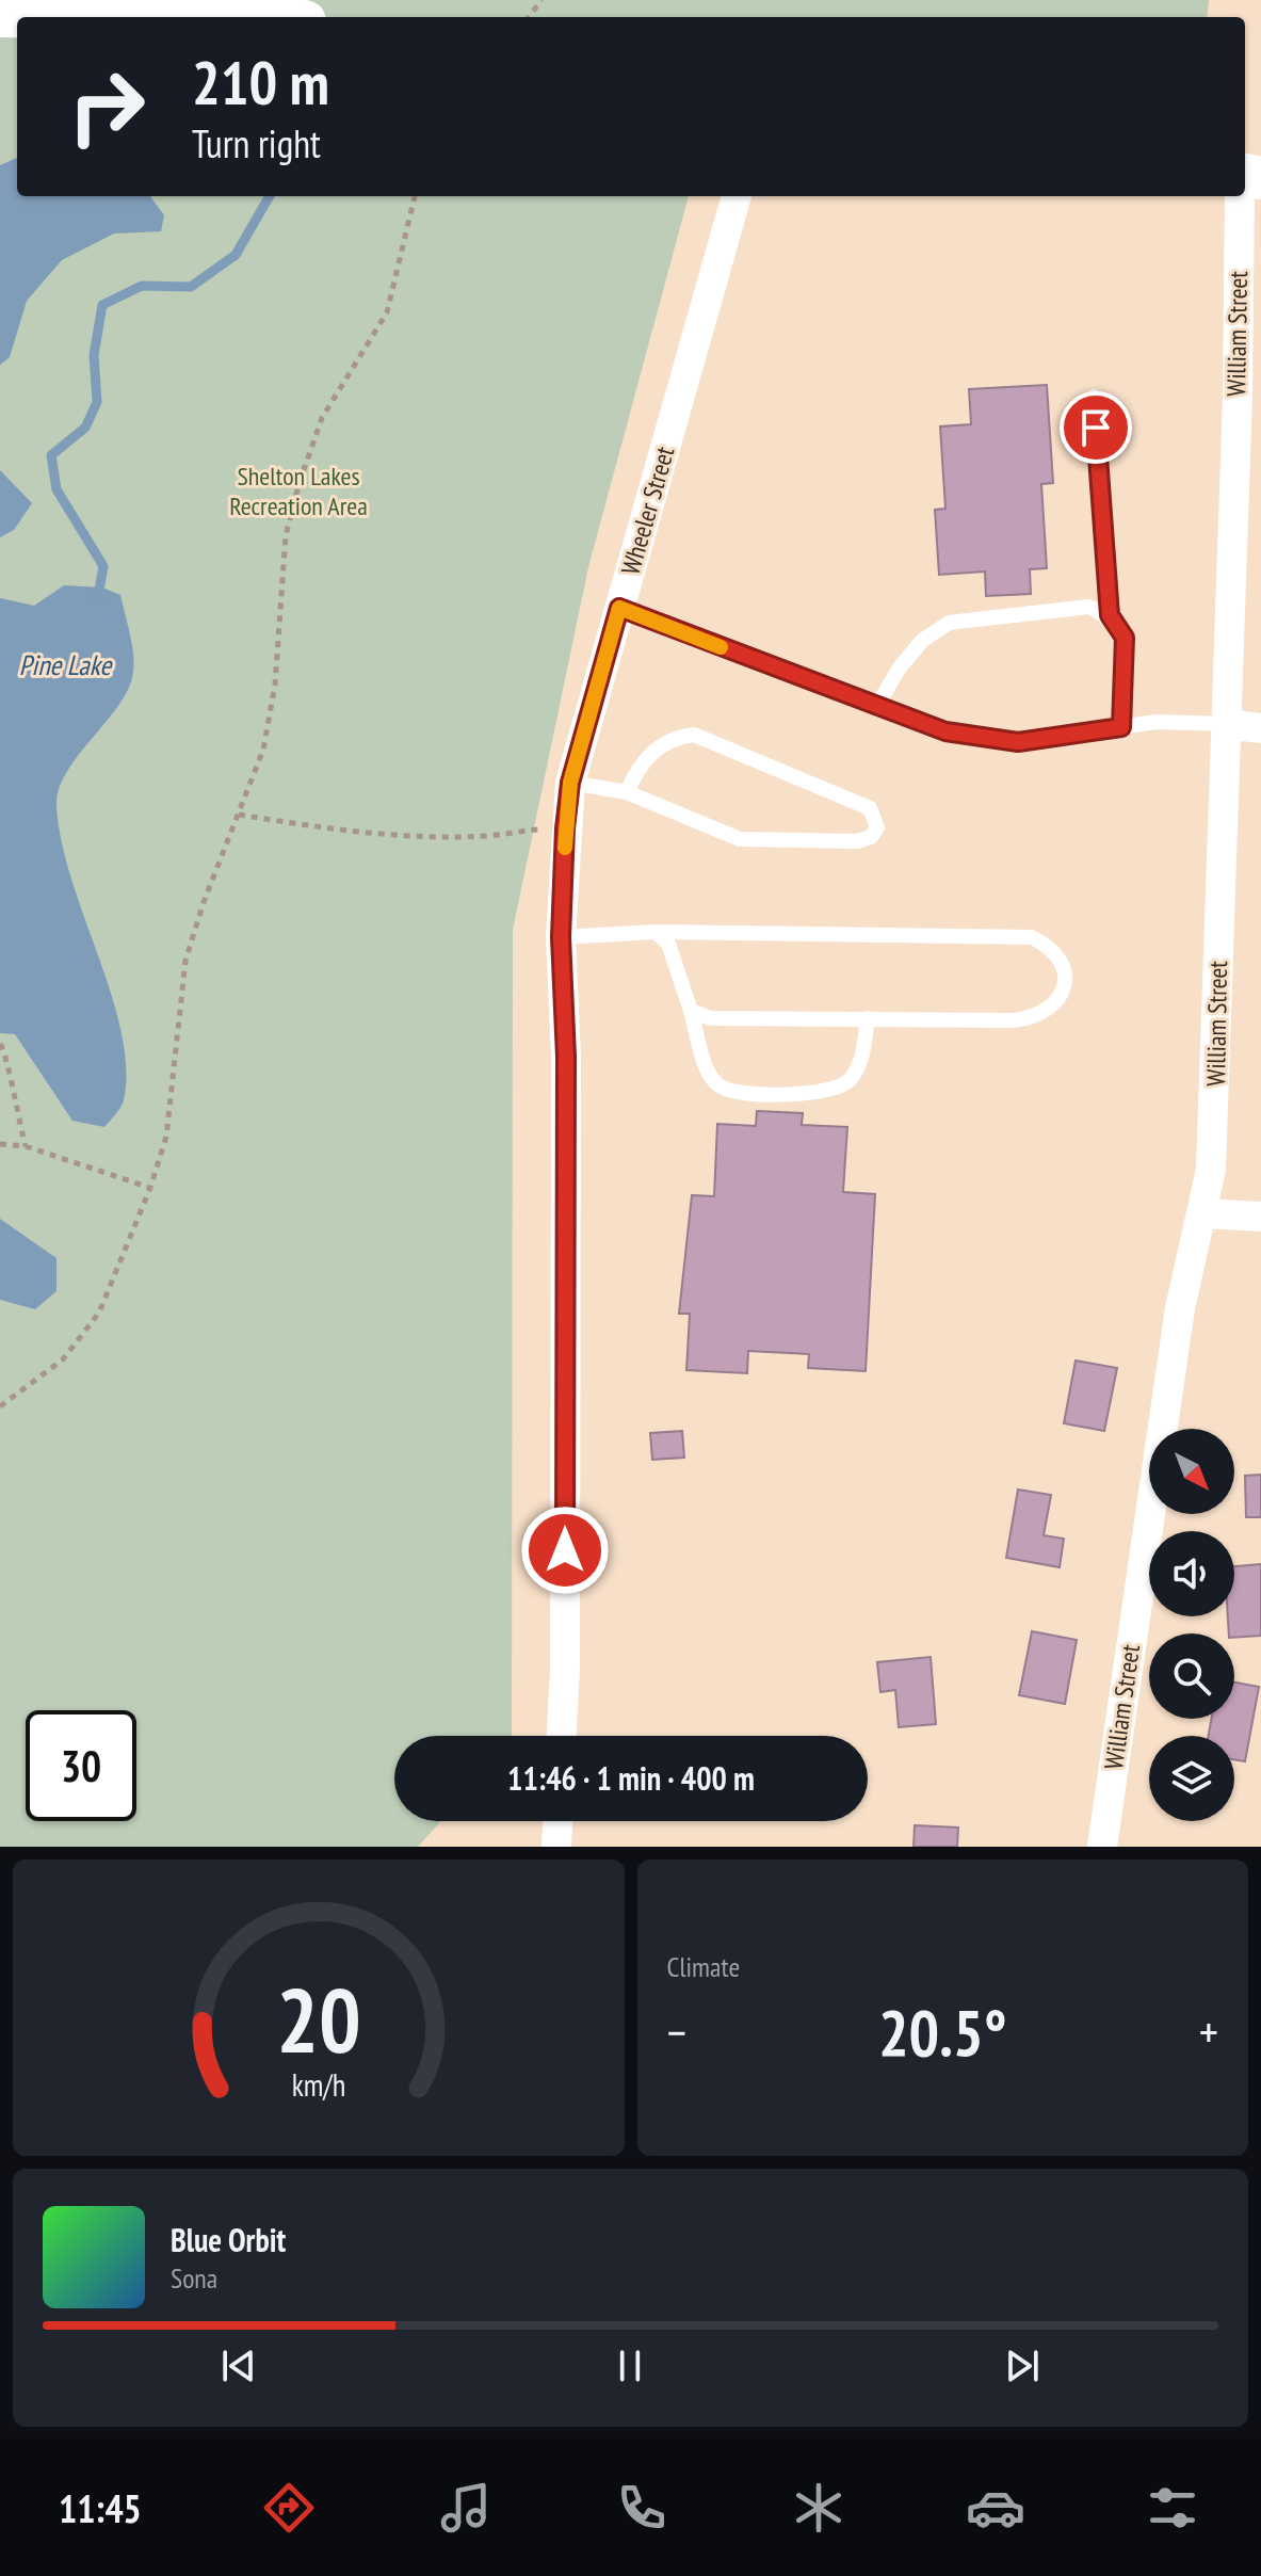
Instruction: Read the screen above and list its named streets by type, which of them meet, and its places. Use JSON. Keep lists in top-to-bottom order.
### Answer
{
  "streets": {
    "street": ["William Street", "Wheeler Street"]
  },
  "water": ["Pine Lake"],
  "parks": ["Shelton Lakes Recreation Area"],
  "north": "bottom right",
  "page": {
    "turn": ["210 m", "Turn right"],
    "limit": "30",
    "trip": "11:46 · 1 min · 400 m",
    "tile": "Climate",
    "heat": ["−", "20.5°", "+"],
    "song": ["Blue Orbit", "Sona"],
    "tabs": "11:45",
    "gauge": ["20", "km/h"]
  }
}
